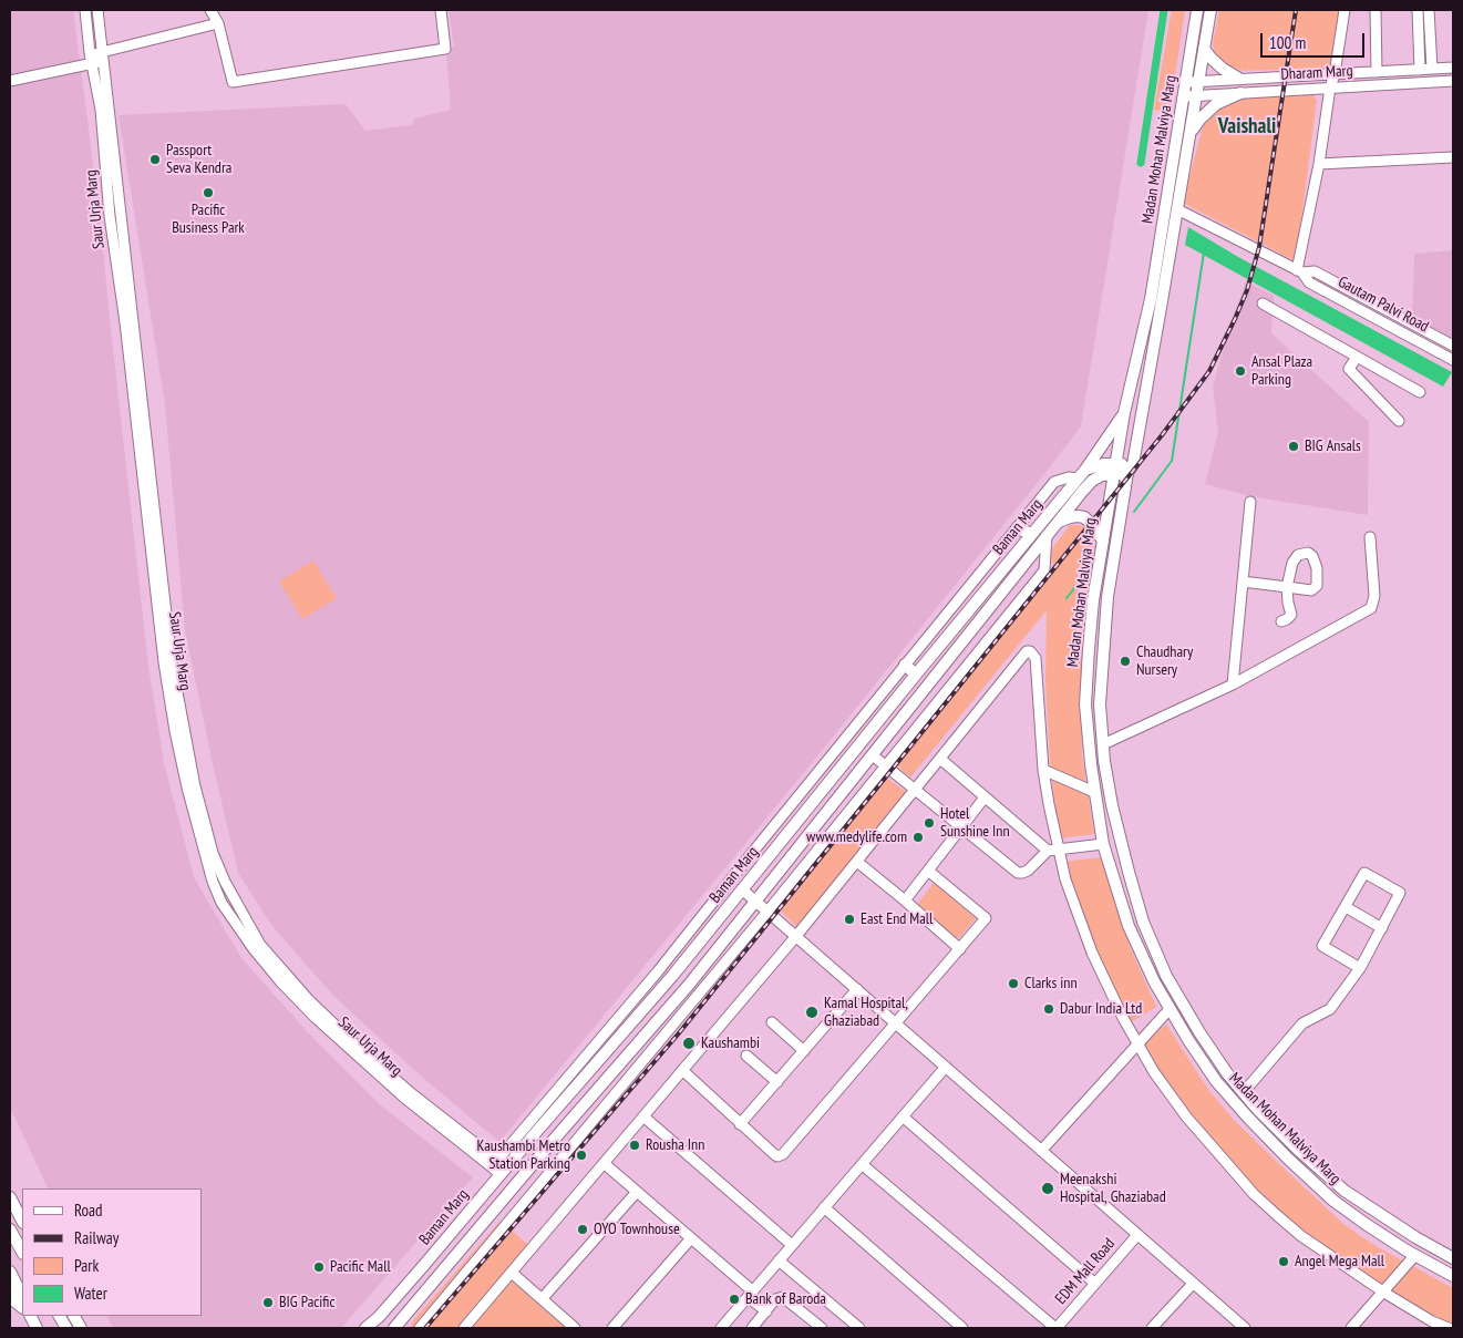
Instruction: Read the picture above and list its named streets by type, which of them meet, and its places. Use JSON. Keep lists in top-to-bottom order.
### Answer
{
  "streets": {
    "main road": ["Madan Mohan Malviya Marg", "Baman Marg"],
    "street": [
      "Dharam Marg",
      "Saur Urja Marg",
      "Gautam Palvi Road",
      "EDM Mall Road"
    ]
  },
  "crossings": [
    ["Dharam Marg", "Madan Mohan Malviya Marg"],
    ["Madan Mohan Malviya Marg", "Gautam Palvi Road"],
    ["Madan Mohan Malviya Marg", "Baman Marg"],
    ["Saur Urja Marg", "Baman Marg"]
  ],
  "districts": ["Vaishali"],
  "places": [
    "Passport Seva Kendra",
    "Pacific Business Park",
    "Ansal Plaza Parking",
    "BIG Ansals",
    "Chaudhary Nursery",
    "Hotel Sunshine Inn",
    "www.medylife.com",
    "East End Mall",
    "Clarks inn",
    "Dabur India Ltd",
    "Kamal Hospital, Ghaziabad",
    "Kaushambi",
    "Rousha Inn",
    "Kaushambi Metro Station Parking",
    "Meenakshi Hospital, Ghaziabad",
    "OYO Townhouse",
    "Angel Mega Mall",
    "Pacific Mall",
    "Bank of Baroda",
    "BIG Pacific"
  ],
  "legend": [
    "Road",
    "Railway",
    "Park",
    "Water"
  ],
  "scale_bar": "100 m"
}
